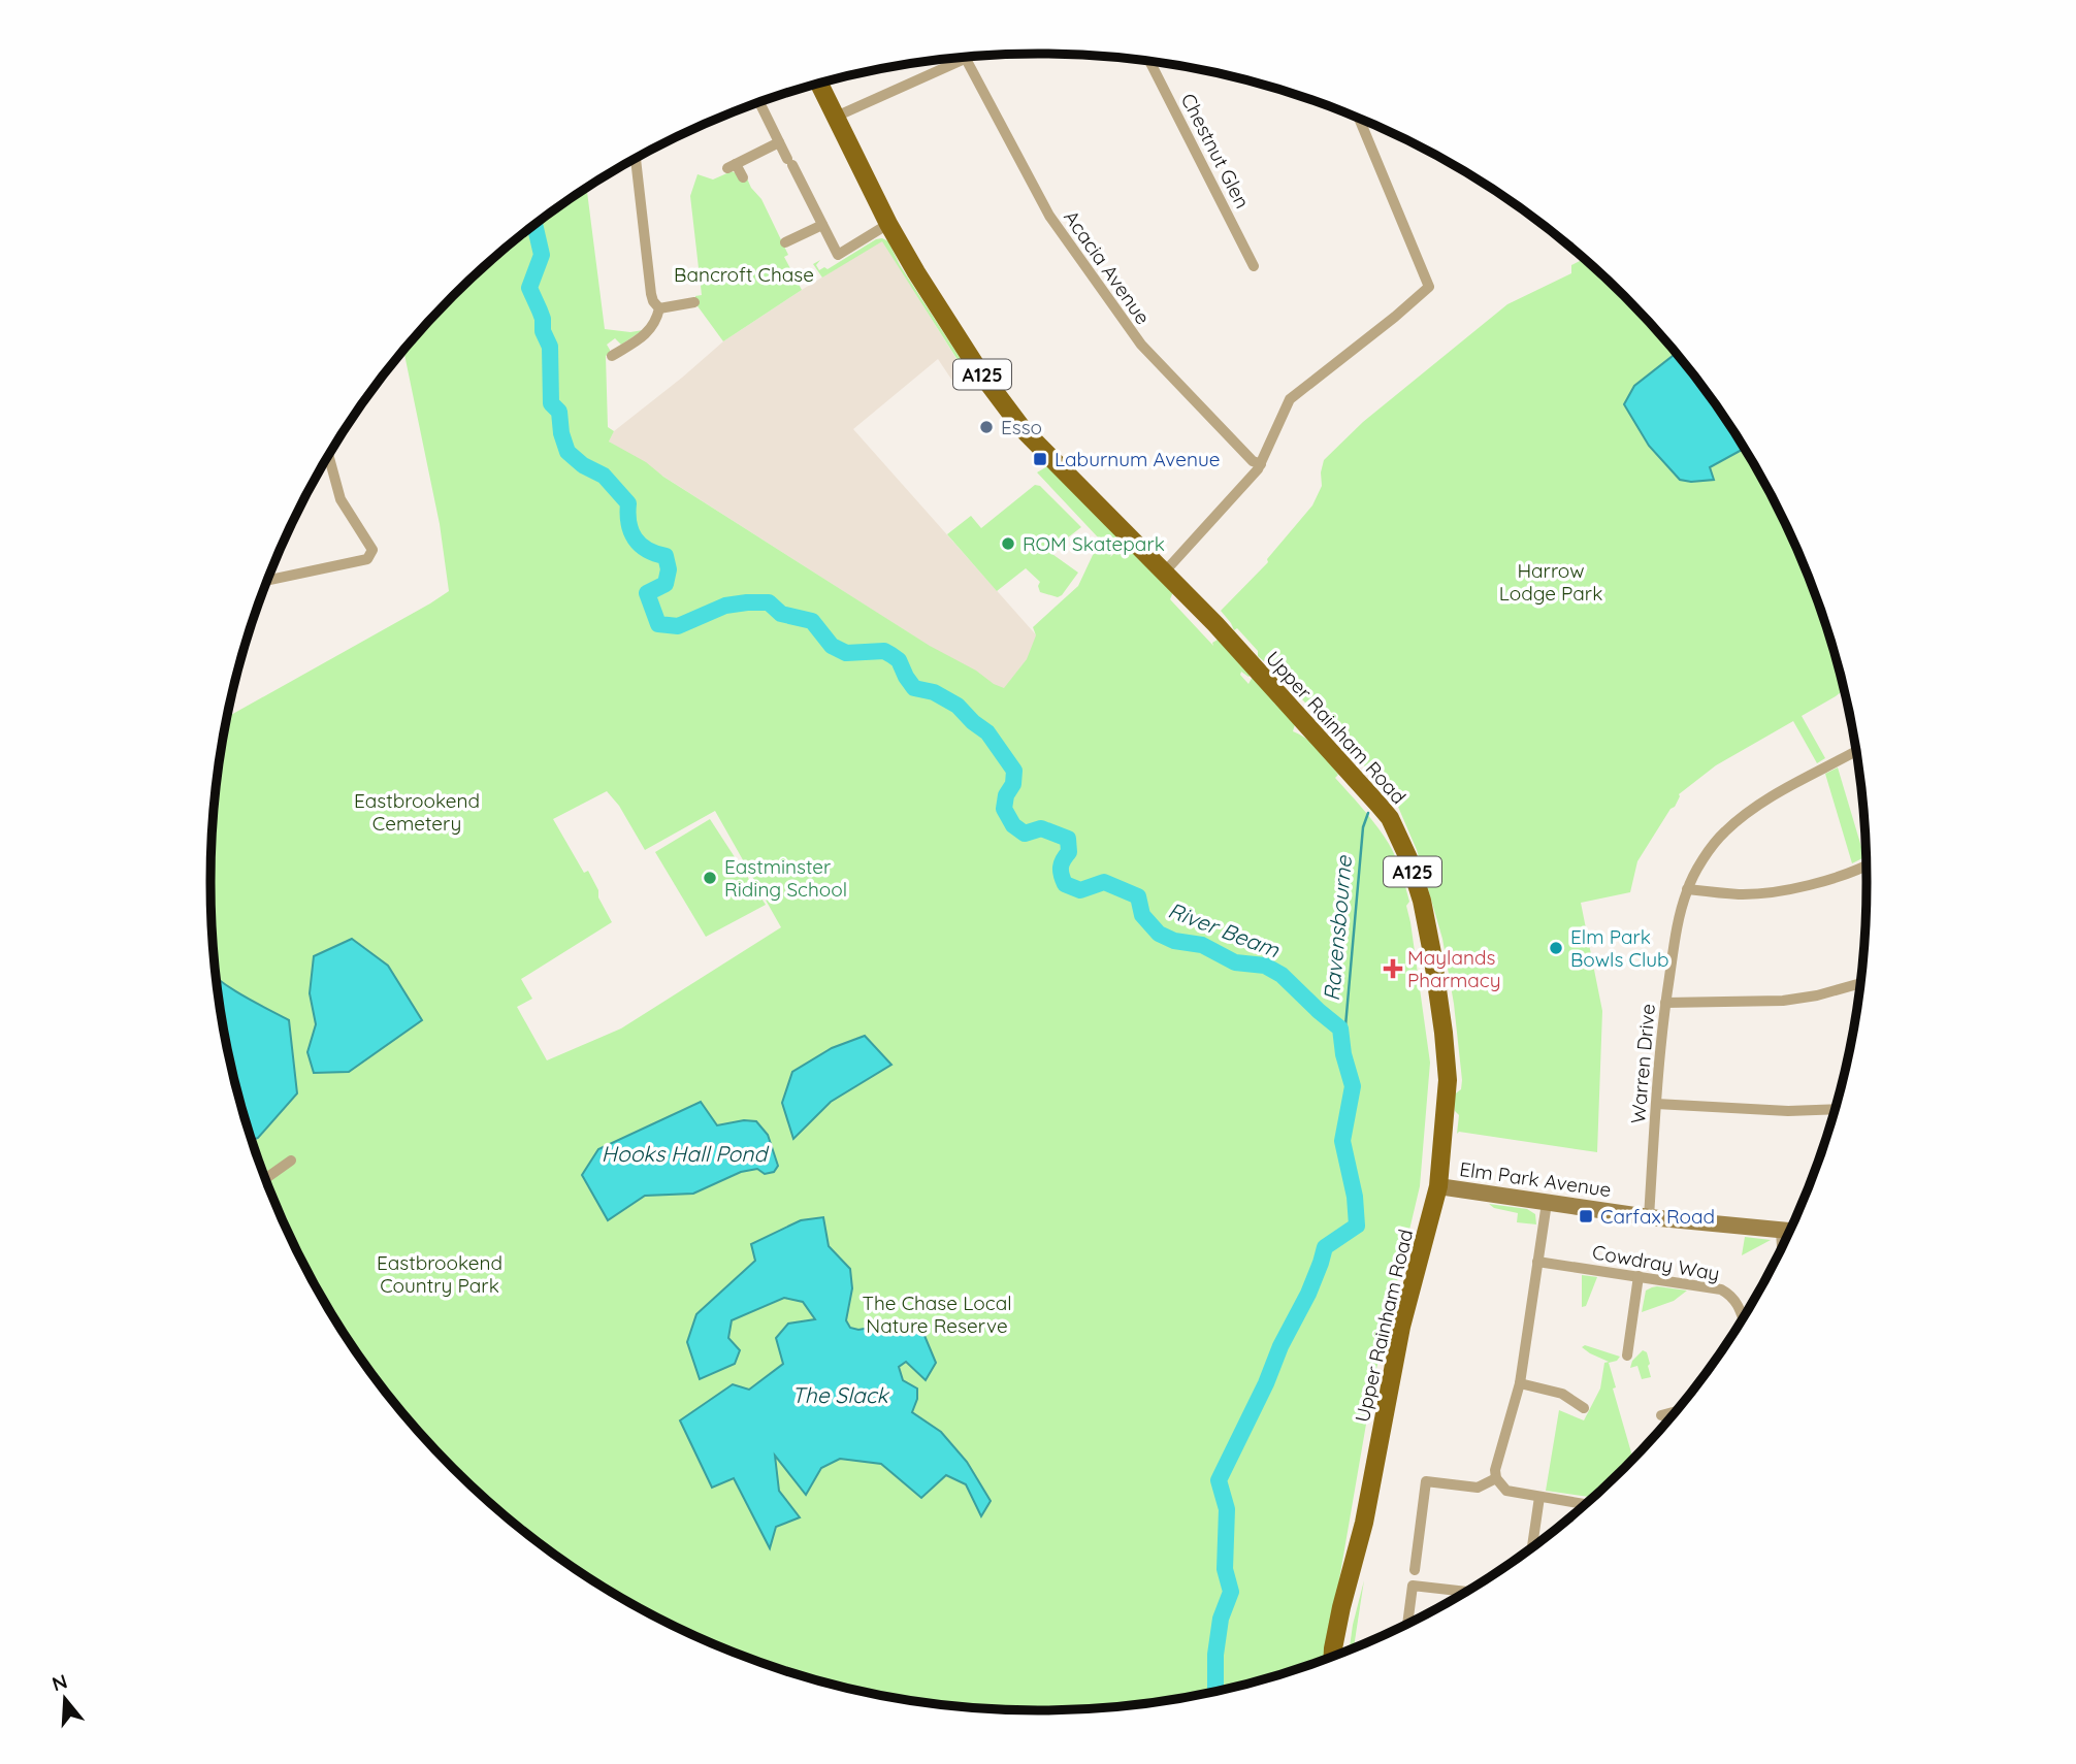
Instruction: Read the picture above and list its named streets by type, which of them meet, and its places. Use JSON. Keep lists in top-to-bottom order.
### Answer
{
  "streets": {
    "main road": ["A125", "Upper Rainham Road"],
    "street": [
      "Chestnut Glen",
      "Acacia Avenue",
      "Warren Drive",
      "Elm Park Avenue",
      "Cowdray Way"
    ]
  },
  "crossings": [
    ["Upper Rainham Road", "Elm Park Avenue"],
    ["Warren Drive", "Elm Park Avenue"]
  ],
  "water": [
    "Ravensbourne",
    "River Beam",
    "Hooks Hall Pond",
    "The Slack"
  ],
  "parks": [
    "Bancroft Chase",
    "Harrow Lodge Park",
    "Eastbrookend Cemetery",
    "Eastbrookend Country Park",
    "The Chase Local Nature Reserve"
  ],
  "places": {
    "other": [
      "Esso",
      "ROM Skatepark",
      "Eastminster Riding School",
      "Elm Park Bowls Club"
    ],
    "transit": ["Laburnum Avenue", "Carfax Road"],
    "health": ["Maylands Pharmacy"]
  },
  "north": "top"
}
